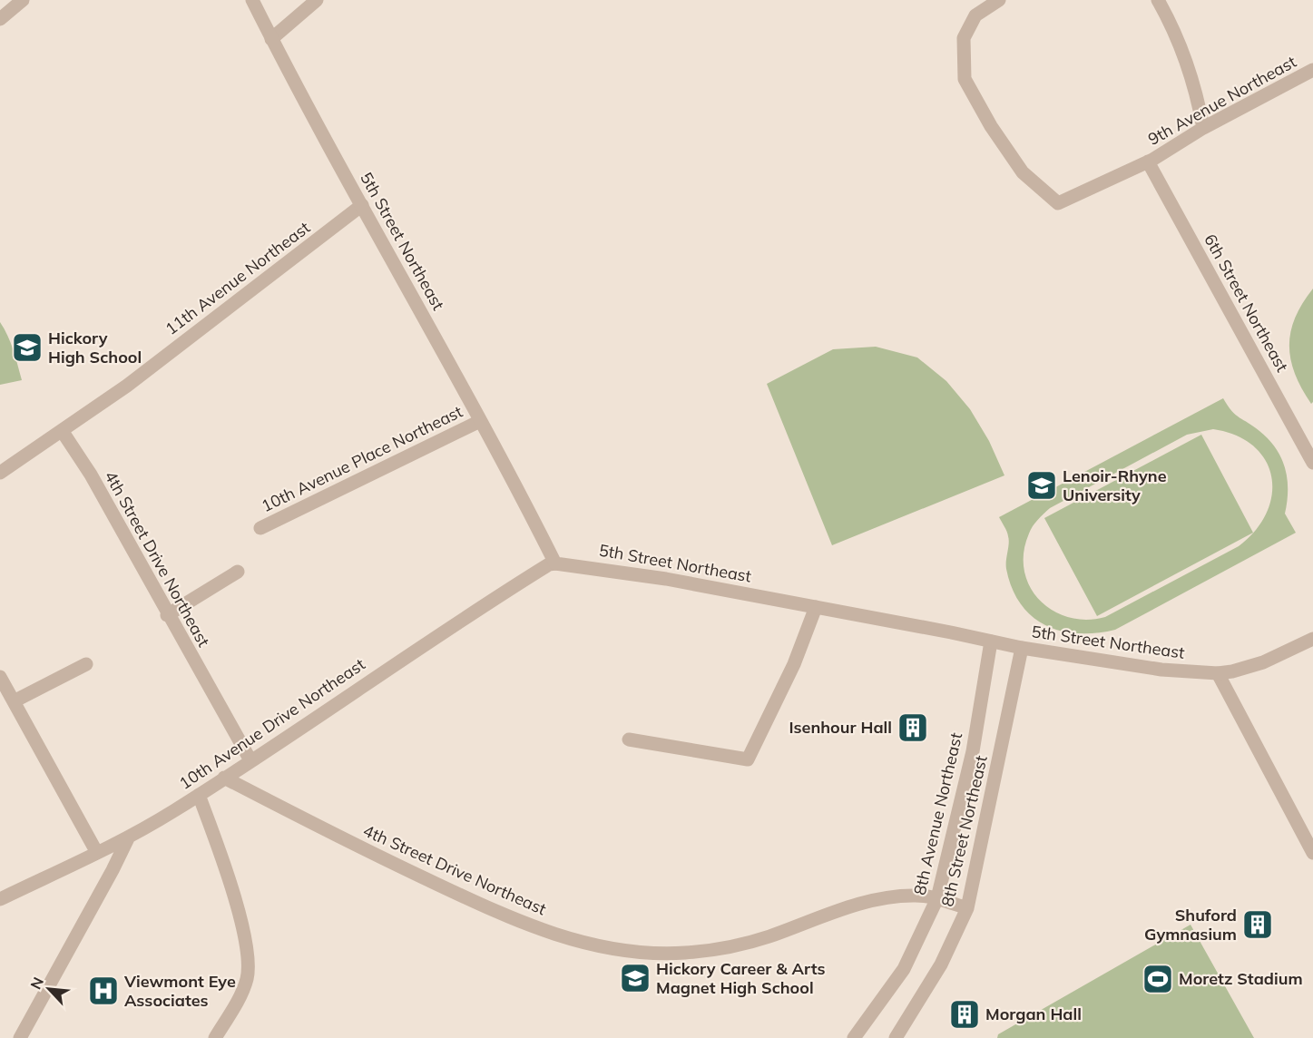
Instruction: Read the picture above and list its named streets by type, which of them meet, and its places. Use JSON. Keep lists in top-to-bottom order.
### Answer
{
  "streets": {
    "street": [
      "9th Avenue Northeast",
      "5th Street Northeast",
      "11th Avenue Northeast",
      "6th Street Northeast",
      "10th Avenue Place Northeast",
      "4th Street Drive Northeast",
      "10th Avenue Drive Northeast",
      "8th Avenue Northeast",
      "8th Street Northeast"
    ]
  },
  "crossings": [
    ["9th Avenue Northeast", "6th Street Northeast"],
    ["5th Street Northeast", "11th Avenue Northeast"],
    ["5th Street Northeast", "10th Avenue Place Northeast"],
    ["5th Street Northeast", "10th Avenue Drive Northeast"],
    ["5th Street Northeast", "8th Avenue Northeast"],
    ["5th Street Northeast", "8th Street Northeast"],
    ["11th Avenue Northeast", "4th Street Drive Northeast"],
    ["4th Street Drive Northeast", "10th Avenue Drive Northeast"],
    ["4th Street Drive Northeast", "8th Avenue Northeast"],
    ["4th Street Drive Northeast", "8th Street Northeast"]
  ],
  "places": {
    "school or university": ["Hickory High School", "Lenoir-Rhyne University", "Hickory Career & Arts Magnet High School"],
    "building": ["Isenhour Hall", "Shuford Gymnasium", "Morgan Hall"],
    "sports": ["Moretz Stadium"],
    "hospital": ["Viewmont Eye Associates"]
  },
  "north": "top left"
}
